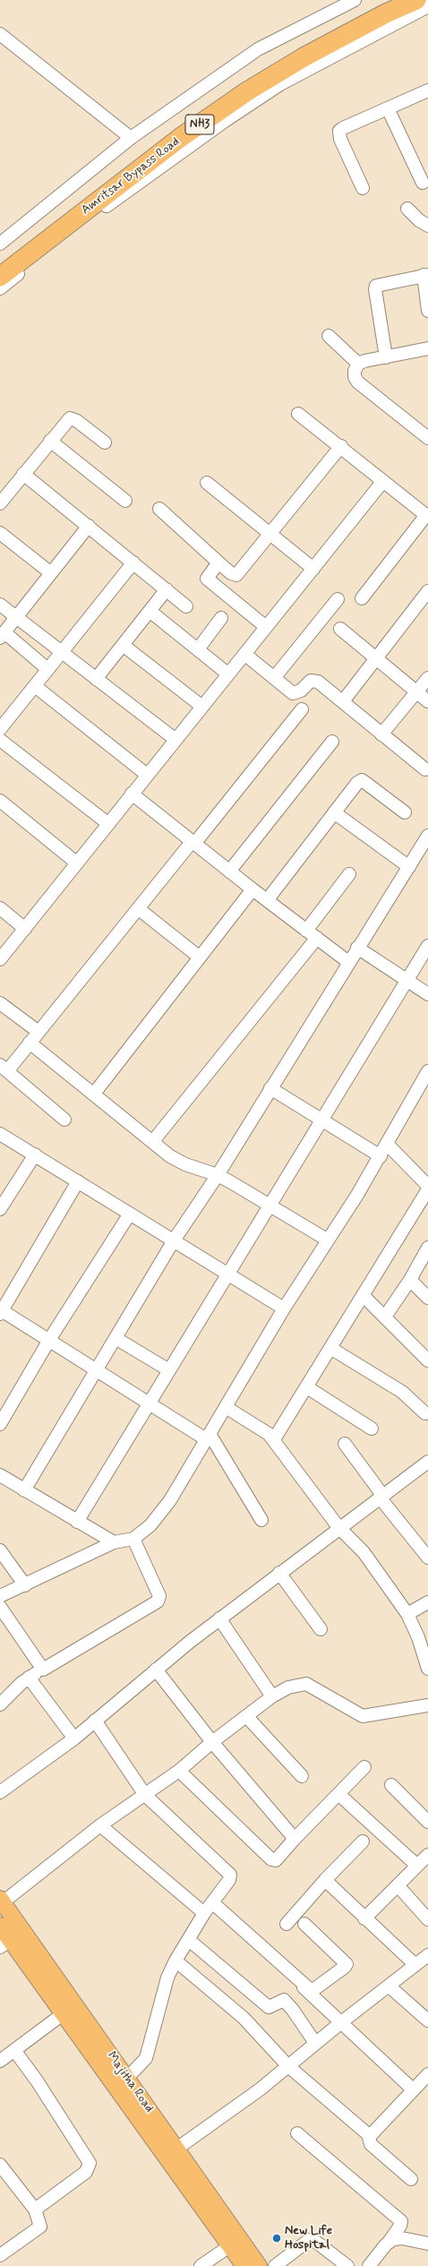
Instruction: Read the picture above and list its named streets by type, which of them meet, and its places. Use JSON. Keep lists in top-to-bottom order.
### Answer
{
  "streets": {
    "highway": ["NH3", "Amritsar Bypass Road"],
    "main road": ["Majitha Road"]
  },
  "places": ["New Life Hospital"]
}
